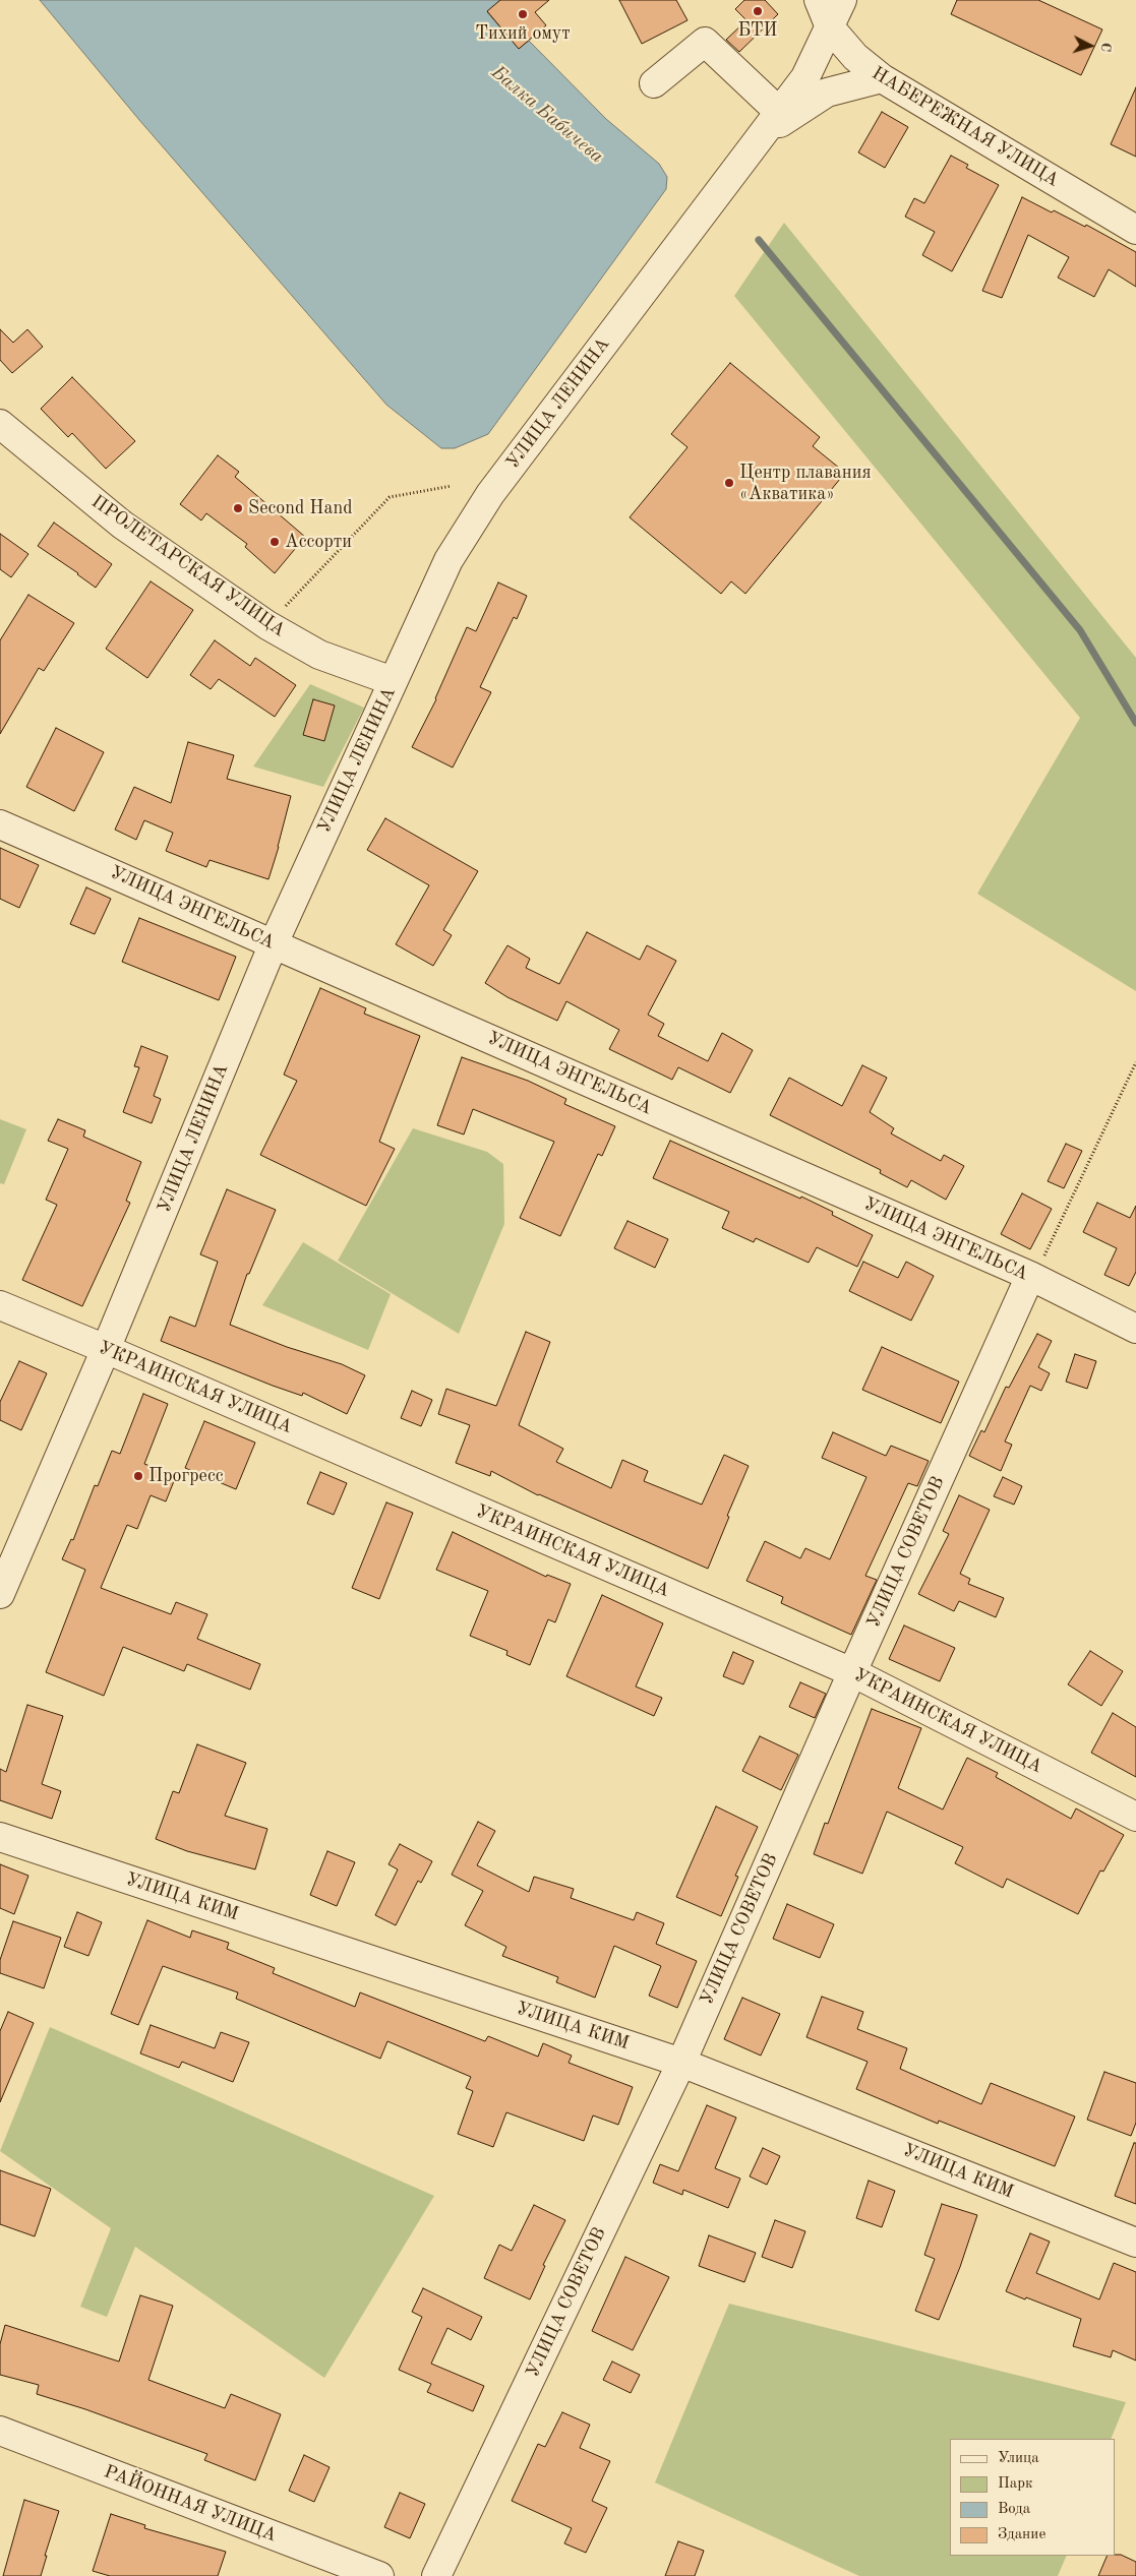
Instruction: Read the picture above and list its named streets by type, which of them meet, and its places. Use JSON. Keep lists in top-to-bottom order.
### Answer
{
  "streets": {
    "street": [
      "НАБЕРЕЖНАЯ УЛИЦА",
      "УЛИЦА ЛЕНИНА",
      "ПРОЛЕТАРСКАЯ УЛИЦА",
      "УЛИЦА ЭНГЕЛЬСА",
      "УКРАИНСКАЯ УЛИЦА",
      "УЛИЦА СОВЕТОВ",
      "УЛИЦА КИМ",
      "РАЙОННАЯ УЛИЦА"
    ]
  },
  "crossings": [
    ["НАБЕРЕЖНАЯ УЛИЦА", "УЛИЦА ЛЕНИНА"],
    ["УЛИЦА ЛЕНИНА", "ПРОЛЕТАРСКАЯ УЛИЦА"],
    ["УЛИЦА ЛЕНИНА", "УЛИЦА ЭНГЕЛЬСА"],
    ["УЛИЦА ЛЕНИНА", "УКРАИНСКАЯ УЛИЦА"],
    ["УЛИЦА ЭНГЕЛЬСА", "УЛИЦА СОВЕТОВ"],
    ["УКРАИНСКАЯ УЛИЦА", "УЛИЦА СОВЕТОВ"],
    ["УЛИЦА СОВЕТОВ", "УЛИЦА КИМ"]
  ],
  "water": ["Балка Бабичева"],
  "places": [
    "БТИ",
    "Тихий омут",
    "Центр плавания «Акватика»",
    "Second Hand",
    "Ассорти",
    "Прогресс"
  ],
  "legend": [
    "Улица",
    "Парк",
    "Вода",
    "Здание"
  ],
  "north": "right"
}
